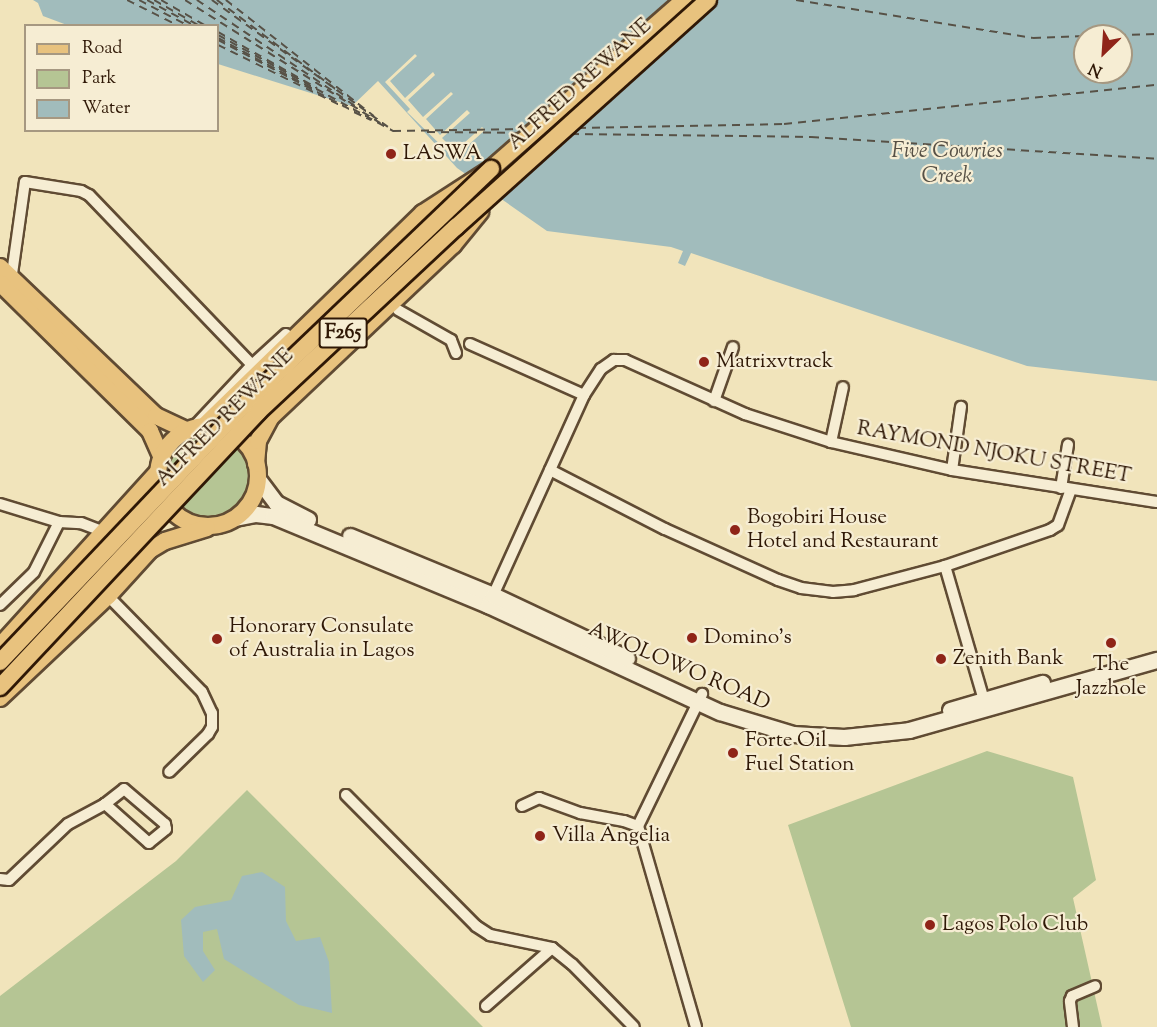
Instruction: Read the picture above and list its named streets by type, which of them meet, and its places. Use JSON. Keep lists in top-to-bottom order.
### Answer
{
  "streets": {
    "main road": ["ALFRED REWANE", "F265", "AWOLOWO ROAD"],
    "street": ["RAYMOND NJOKU STREET"]
  },
  "crossings": [
    ["RAYMOND NJOKU STREET", "AWOLOWO ROAD"]
  ],
  "water": ["Five Cowries Creek"],
  "places": [
    "LASWA",
    "Matrixvtrack",
    "Bogobiri House Hotel and Restaurant",
    "Domino's",
    "Honorary Consulate of Australia in Lagos",
    "The Jazzhole",
    "Zenith Bank",
    "Forte Oil Fuel Station",
    "Villa Angelia",
    "Lagos Polo Club"
  ],
  "legend": ["Road", "Park", "Water"],
  "north": "bottom left"
}
